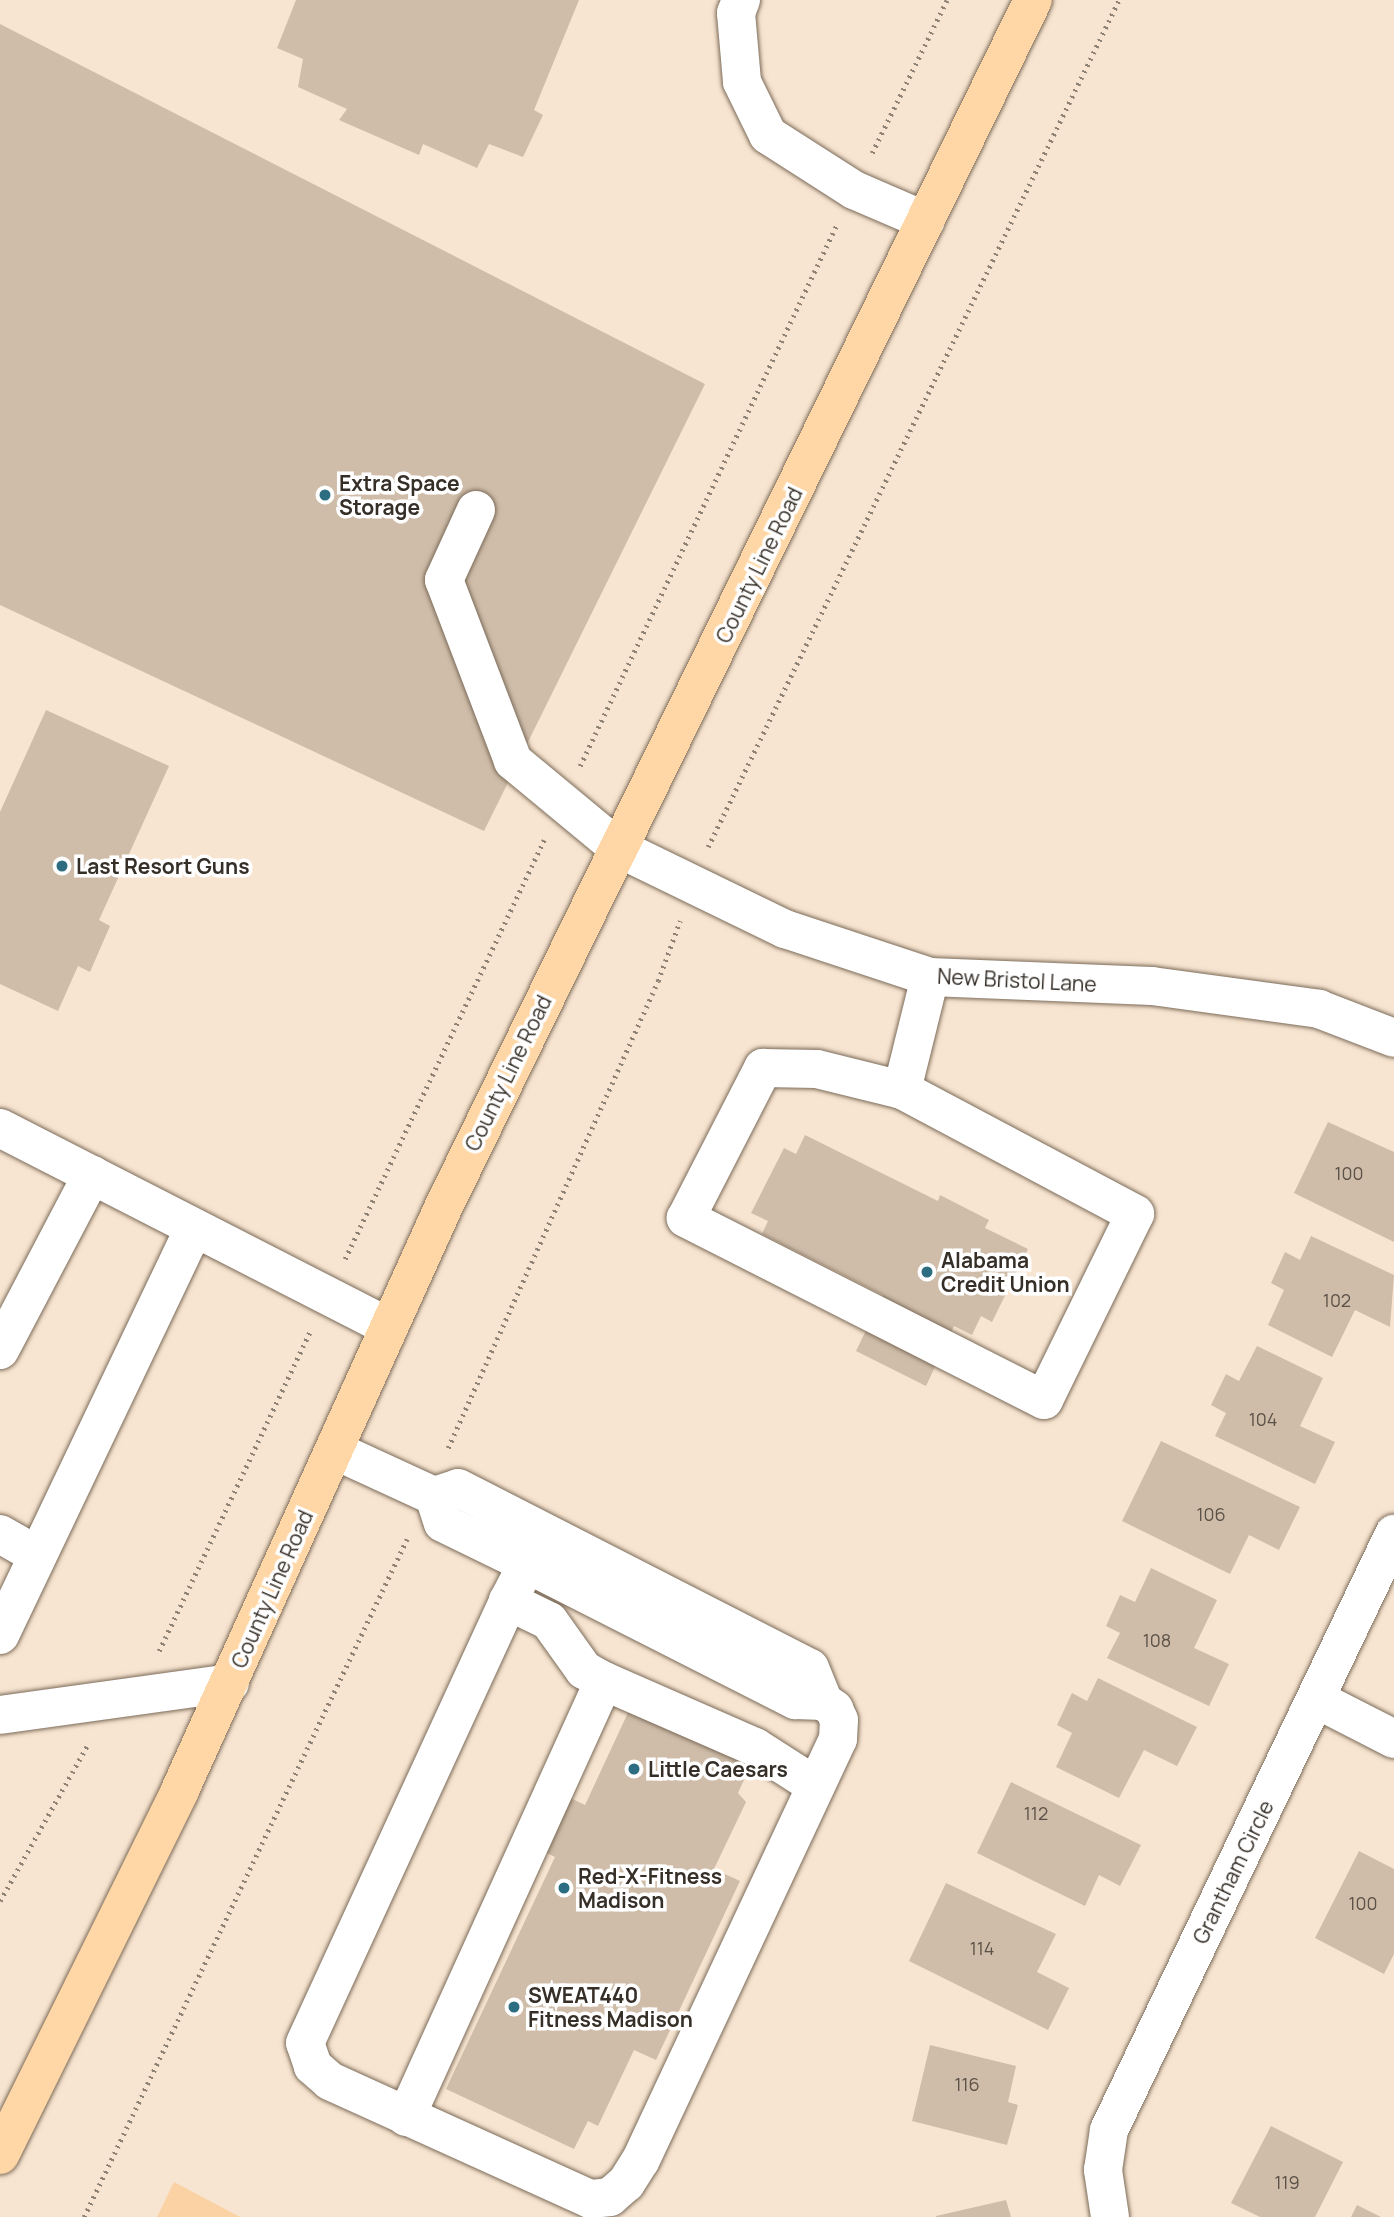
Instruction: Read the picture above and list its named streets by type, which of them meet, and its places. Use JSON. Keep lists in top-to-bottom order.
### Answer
{
  "streets": {
    "main road": ["County Line Road"],
    "street": ["New Bristol Lane", "Grantham Circle"]
  },
  "crossings": [
    ["County Line Road", "New Bristol Lane"]
  ],
  "places": [
    "Extra Space Storage",
    "Last Resort Guns",
    "Alabama Credit Union",
    "Little Caesars",
    "Red-X-Fitness Madison",
    "SWEAT440 Fitness Madison"
  ],
  "house_numbers": [
    "100",
    "102",
    "104",
    "106",
    "108",
    "112",
    "100",
    "114",
    "116",
    "119"
  ]
}
